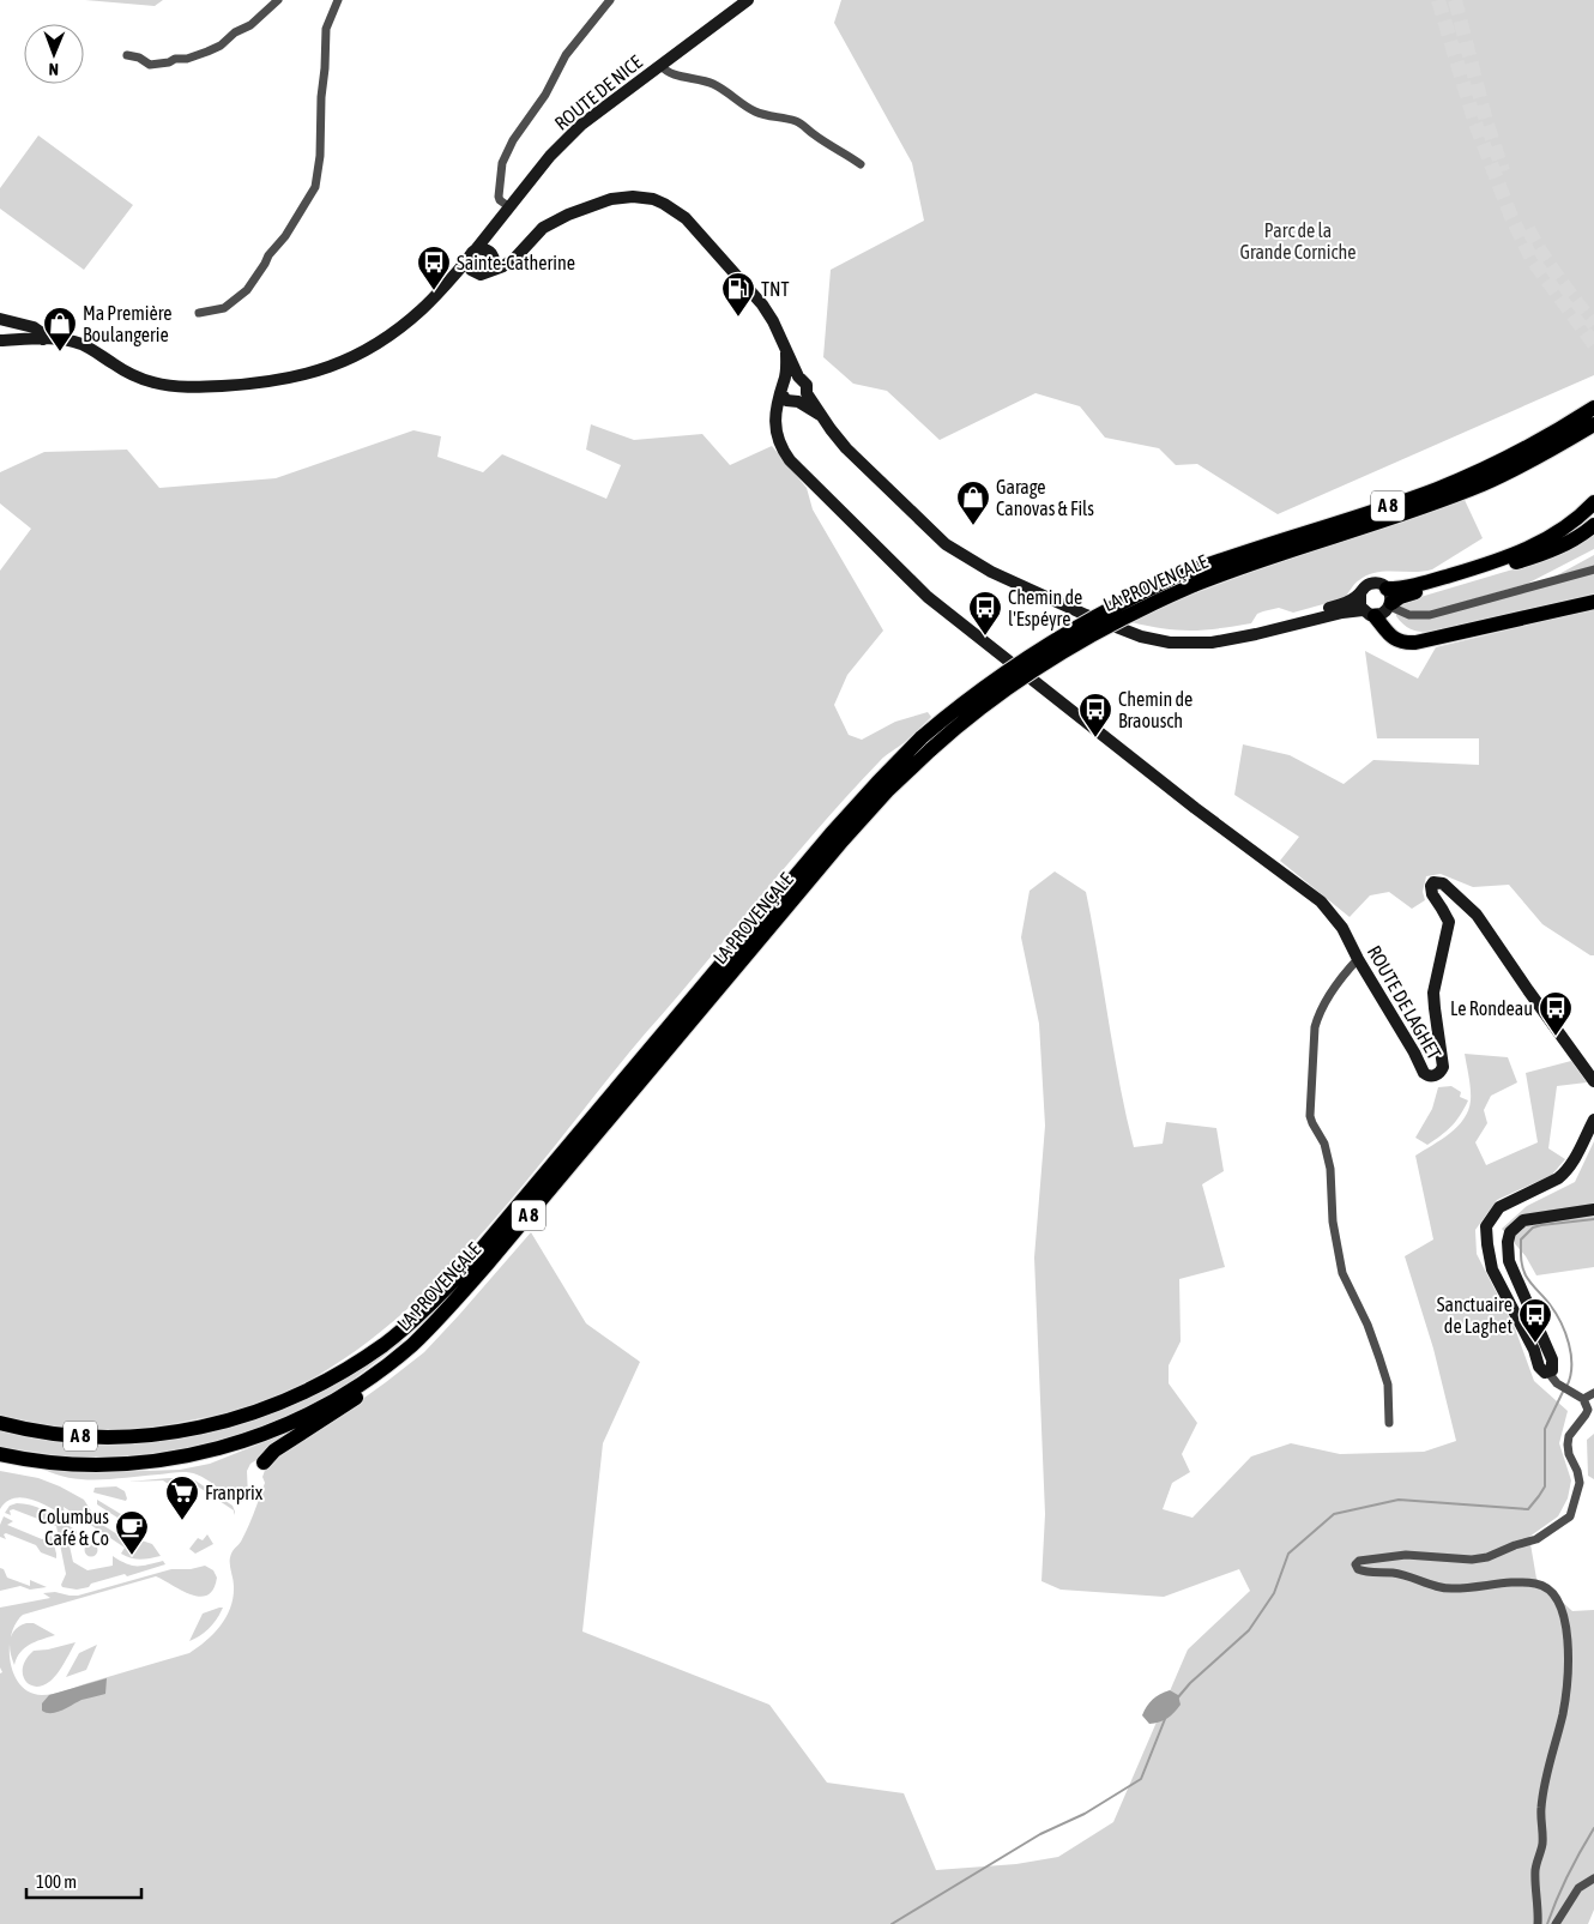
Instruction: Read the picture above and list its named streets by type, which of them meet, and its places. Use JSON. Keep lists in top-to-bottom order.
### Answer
{
  "streets": {
    "highway": ["A 8", "LA PROVENÇALE"],
    "main road": ["ROUTE DE NICE", "ROUTE DE LAGHET"]
  },
  "parks": ["Parc de la Grande Corniche"],
  "places": {
    "bus stop": [
      "Sainte-Catherine",
      "Chemin de l'Espéyre",
      "Chemin de Braousch",
      "Le Rondeau",
      "Sanctuaire de Laghet"
    ],
    "fuel station": ["TNT"],
    "shop": ["Ma Première Boulangerie", "Garage Canovas & Fils"],
    "supermarket": ["Franprix"],
    "cafe": ["Columbus Café & Co"]
  },
  "scale_bar": "100 m",
  "north": "bottom"
}
